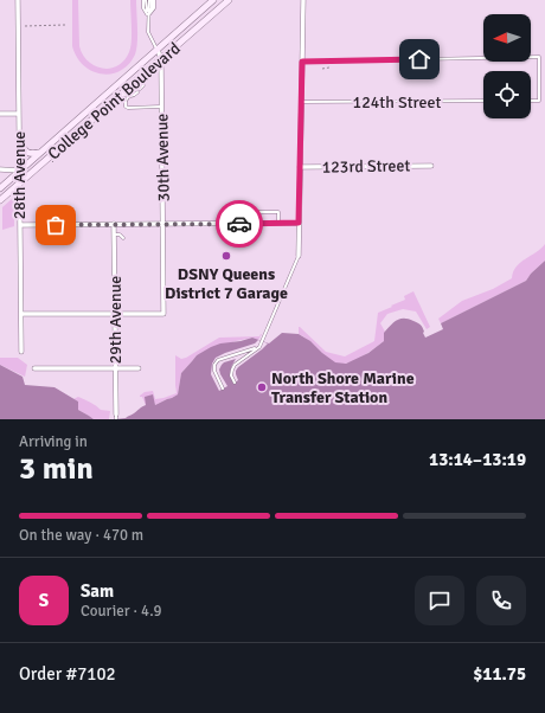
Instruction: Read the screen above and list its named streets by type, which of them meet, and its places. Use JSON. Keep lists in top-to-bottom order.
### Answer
{
  "streets": {
    "main road": ["College Point Boulevard"],
    "street": [
      "30th Avenue",
      "123rd Street",
      "28th Avenue",
      "29th Avenue"
    ],
    "lane": ["124th Street"]
  },
  "crossings": [
    ["College Point Boulevard", "30th Avenue"],
    ["College Point Boulevard", "28th Avenue"],
    ["30th Avenue", "29th Avenue"]
  ],
  "places": ["DSNY Queens District 7 Garage", "North Shore Marine Transfer Station"],
  "north": "left",
  "page": {
    "heading": ["3 min", "Arriving in", "13:14–13:19"],
    "panel": [
      "Sam",
      "Courier · 4.9",
      "Order #7102",
      "$11.75"
    ],
    "bar": "On the way · 470 m",
    "round": "S"
  }
}
